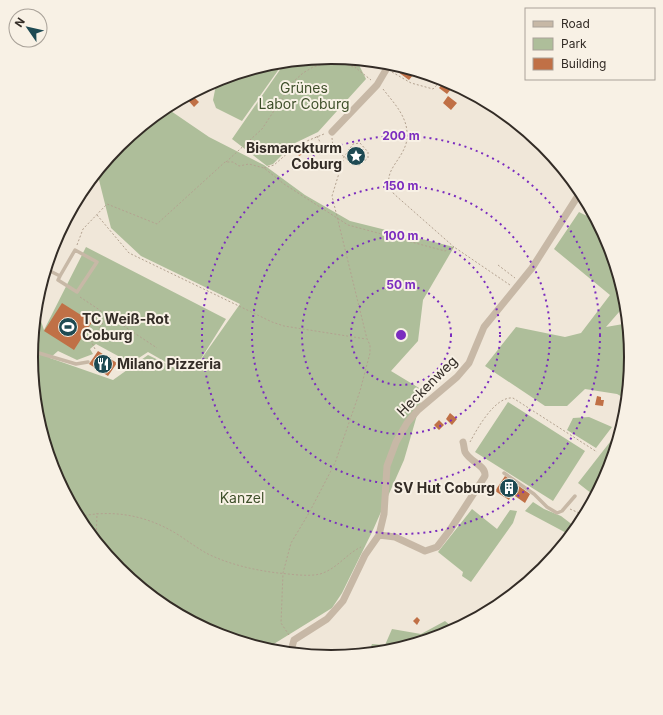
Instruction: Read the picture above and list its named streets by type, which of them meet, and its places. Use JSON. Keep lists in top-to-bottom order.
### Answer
{
  "streets": {
    "street": ["Heckenweg"]
  },
  "parks": ["Grünes Labor Coburg", "Kanzel"],
  "places": {
    "place": ["Bismarckturm Coburg"],
    "sports": ["TC Weiß-Rot Coburg"],
    "restaurant": ["Milano Pizzeria"],
    "building": ["SV Hut Coburg"]
  },
  "legend": ["Road", "Park", "Building"],
  "north": "top left",
  "rings": [
    "200 m",
    "150 m",
    "100 m",
    "50 m"
  ]
}
